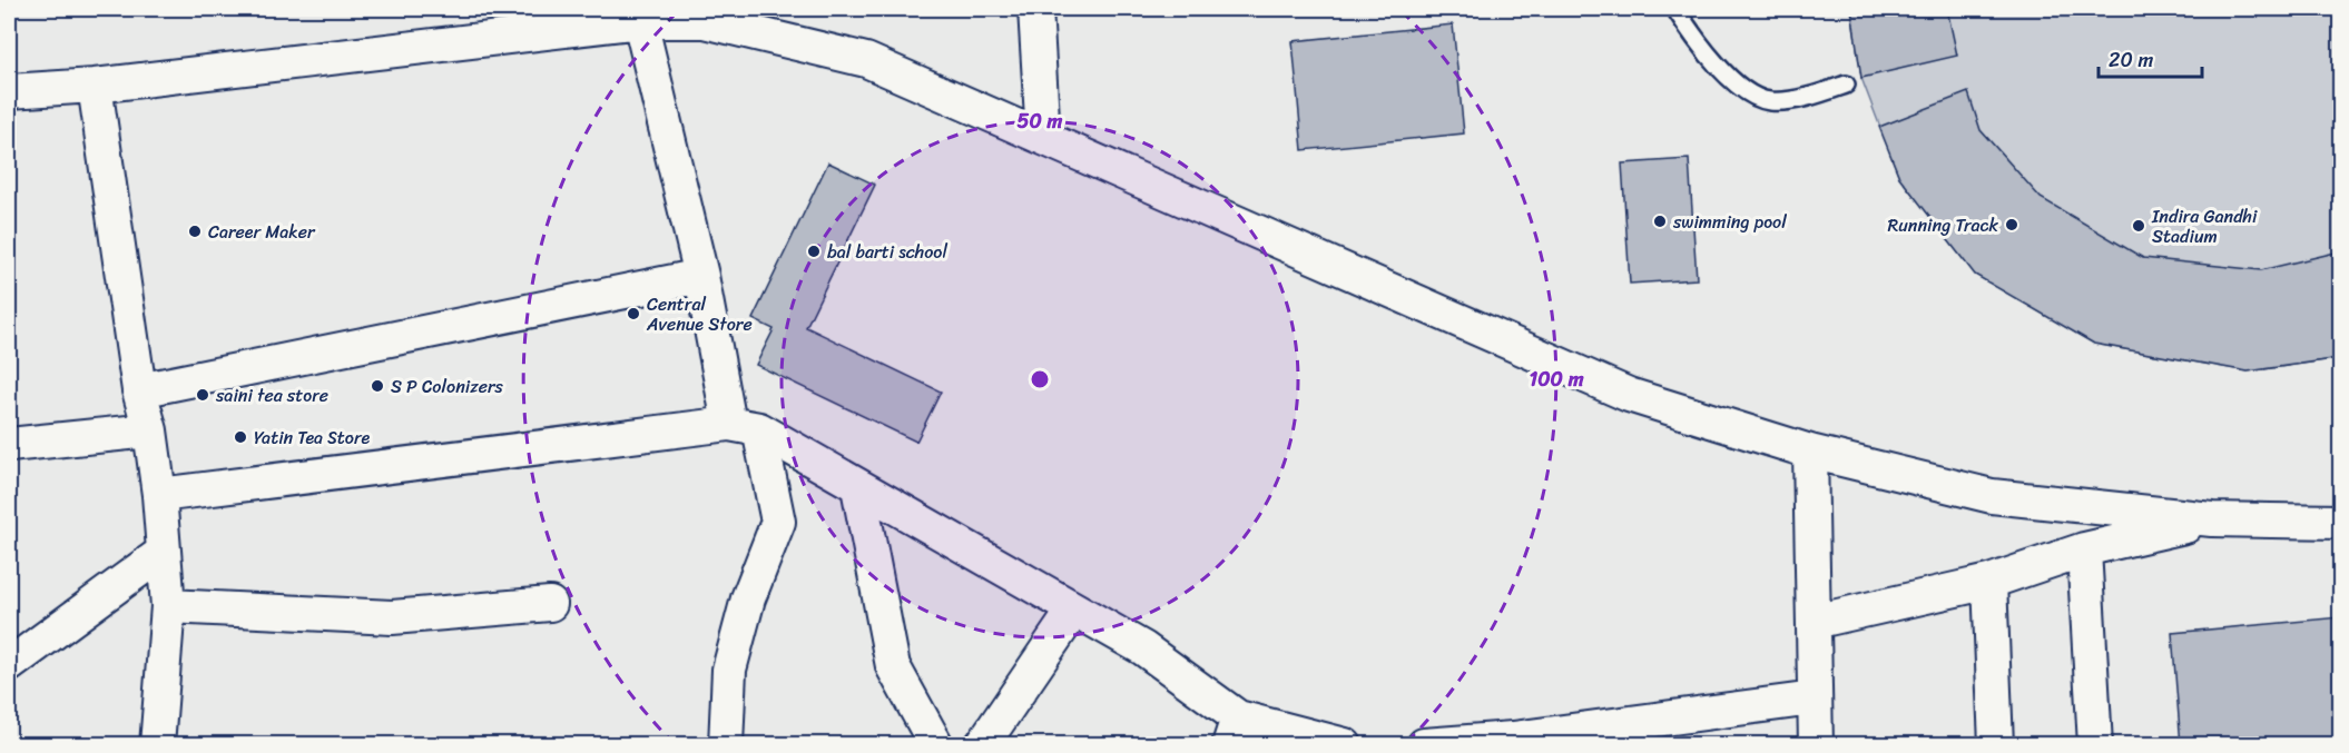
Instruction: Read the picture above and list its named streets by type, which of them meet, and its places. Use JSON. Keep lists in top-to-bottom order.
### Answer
{
  "places": [
    "swimming pool",
    "Running Track",
    "Indira Gandhi Stadium",
    "Career Maker",
    "bal barti school",
    "Central Avenue Store",
    "S P Colonizers",
    "saini tea store",
    "Yatin Tea Store"
  ],
  "scale_bar": "20 m",
  "rings": ["50 m", "100 m"]
}
